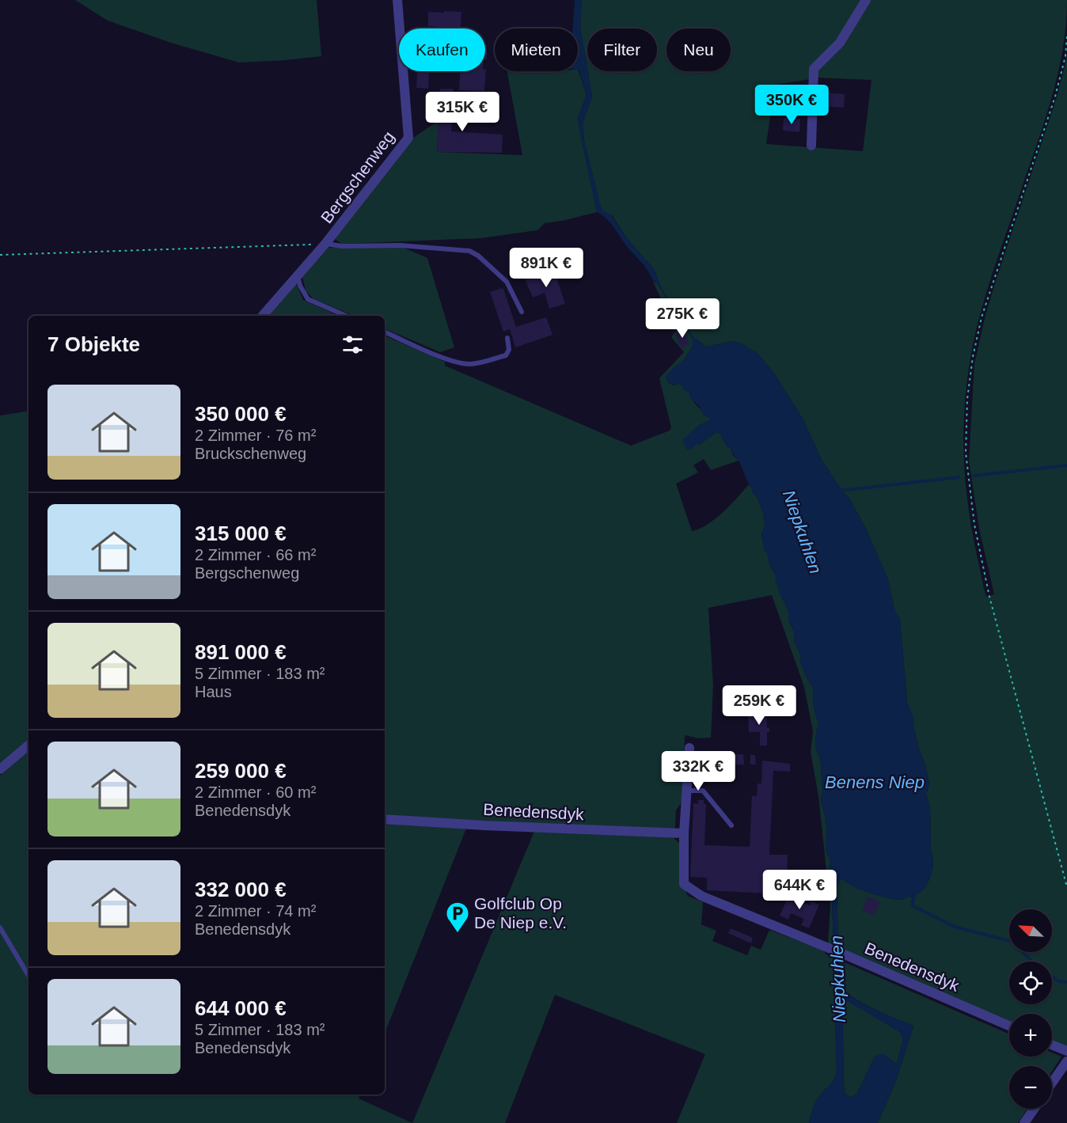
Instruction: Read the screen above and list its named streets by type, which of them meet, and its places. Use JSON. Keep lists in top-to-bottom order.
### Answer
{
  "streets": {
    "street": ["Bergschenweg", "Benedensdyk"]
  },
  "water": ["Niepkuhlen", "Benens Niep"],
  "places": {
    "parking": ["Golfclub Op De Niep e.V."]
  },
  "north": "top left",
  "page": {
    "chip": [
      "Kaufen",
      "Mieten",
      "Filter",
      "Neu"
    ],
    "price": [
      "350K €",
      "315K €",
      "891K €",
      "275K €",
      "259K €",
      "332K €",
      "644K €"
    ],
    "heading": "7 Objekte",
    "list": [
      {
        "name": "350 000 €",
        "note": "2 Zimmer · 76 m² · Bruckschenweg"
      },
      {
        "name": "315 000 €",
        "note": "2 Zimmer · 66 m² · Bergschenweg"
      },
      {
        "name": "891 000 €",
        "note": "5 Zimmer · 183 m² · Haus"
      },
      {
        "name": "259 000 €",
        "note": "2 Zimmer · 60 m² · Benedensdyk"
      },
      {
        "name": "332 000 €",
        "note": "2 Zimmer · 74 m² · Benedensdyk"
      },
      {
        "name": "644 000 €",
        "note": "5 Zimmer · 183 m² · Benedensdyk"
      }
    ],
    "map_buttons": ["+", "−"]
  }
}
